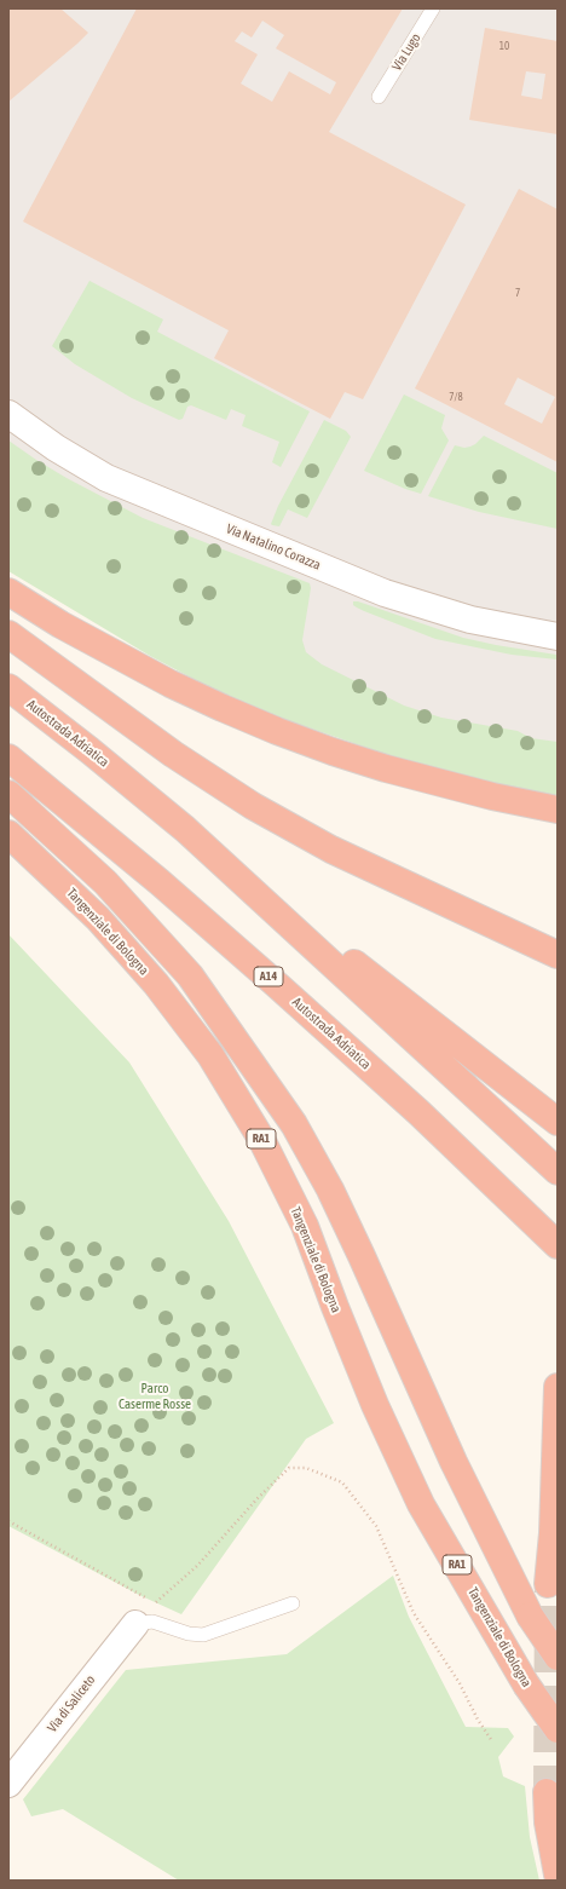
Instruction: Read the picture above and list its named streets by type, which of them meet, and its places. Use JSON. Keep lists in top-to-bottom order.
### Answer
{
  "streets": {
    "highway": [
      "Autostrada Adriatica",
      "Tangenziale di Bologna",
      "A14",
      "RA1"
    ],
    "street": ["Via Natalino Corazza", "Via di Saliceto"],
    "lane": ["Via Lugo"]
  },
  "parks": ["Parco Caserme Rosse"],
  "house_numbers": ["10", "7", "7/8"]
}
